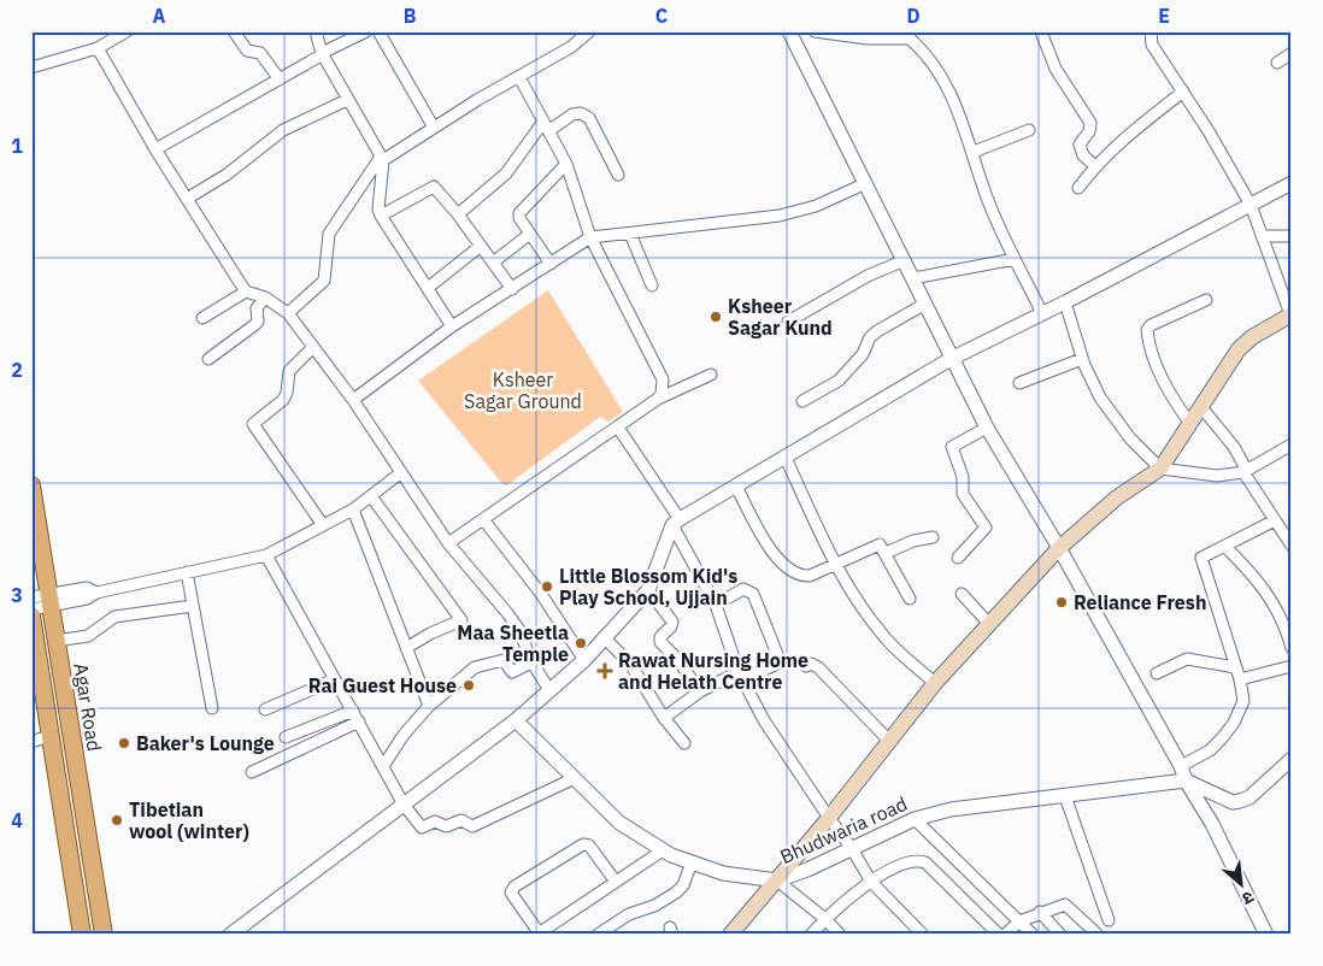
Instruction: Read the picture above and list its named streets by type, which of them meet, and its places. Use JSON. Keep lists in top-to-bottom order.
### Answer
{
  "streets": {
    "main road": ["Agar Road"],
    "street": ["Bhudwaria road"]
  },
  "parks": ["Ksheer Sagar Ground"],
  "places": {
    "other": [
      "Ksheer Sagar Kund",
      "Little Blossom Kid's Play School, Ujjain",
      "Reliance Fresh",
      "Maa Sheetla Temple",
      "Rai Guest House",
      "Baker's Lounge",
      "Tibetian wool (winter)"
    ],
    "health": ["Rawat Nursing Home and Helath Centre"]
  },
  "north": "bottom right",
  "grid": {
    "columns": [
      "A",
      "B",
      "C",
      "D",
      "E"
    ],
    "rows": [
      "1",
      "2",
      "3",
      "4"
    ]
  }
}
